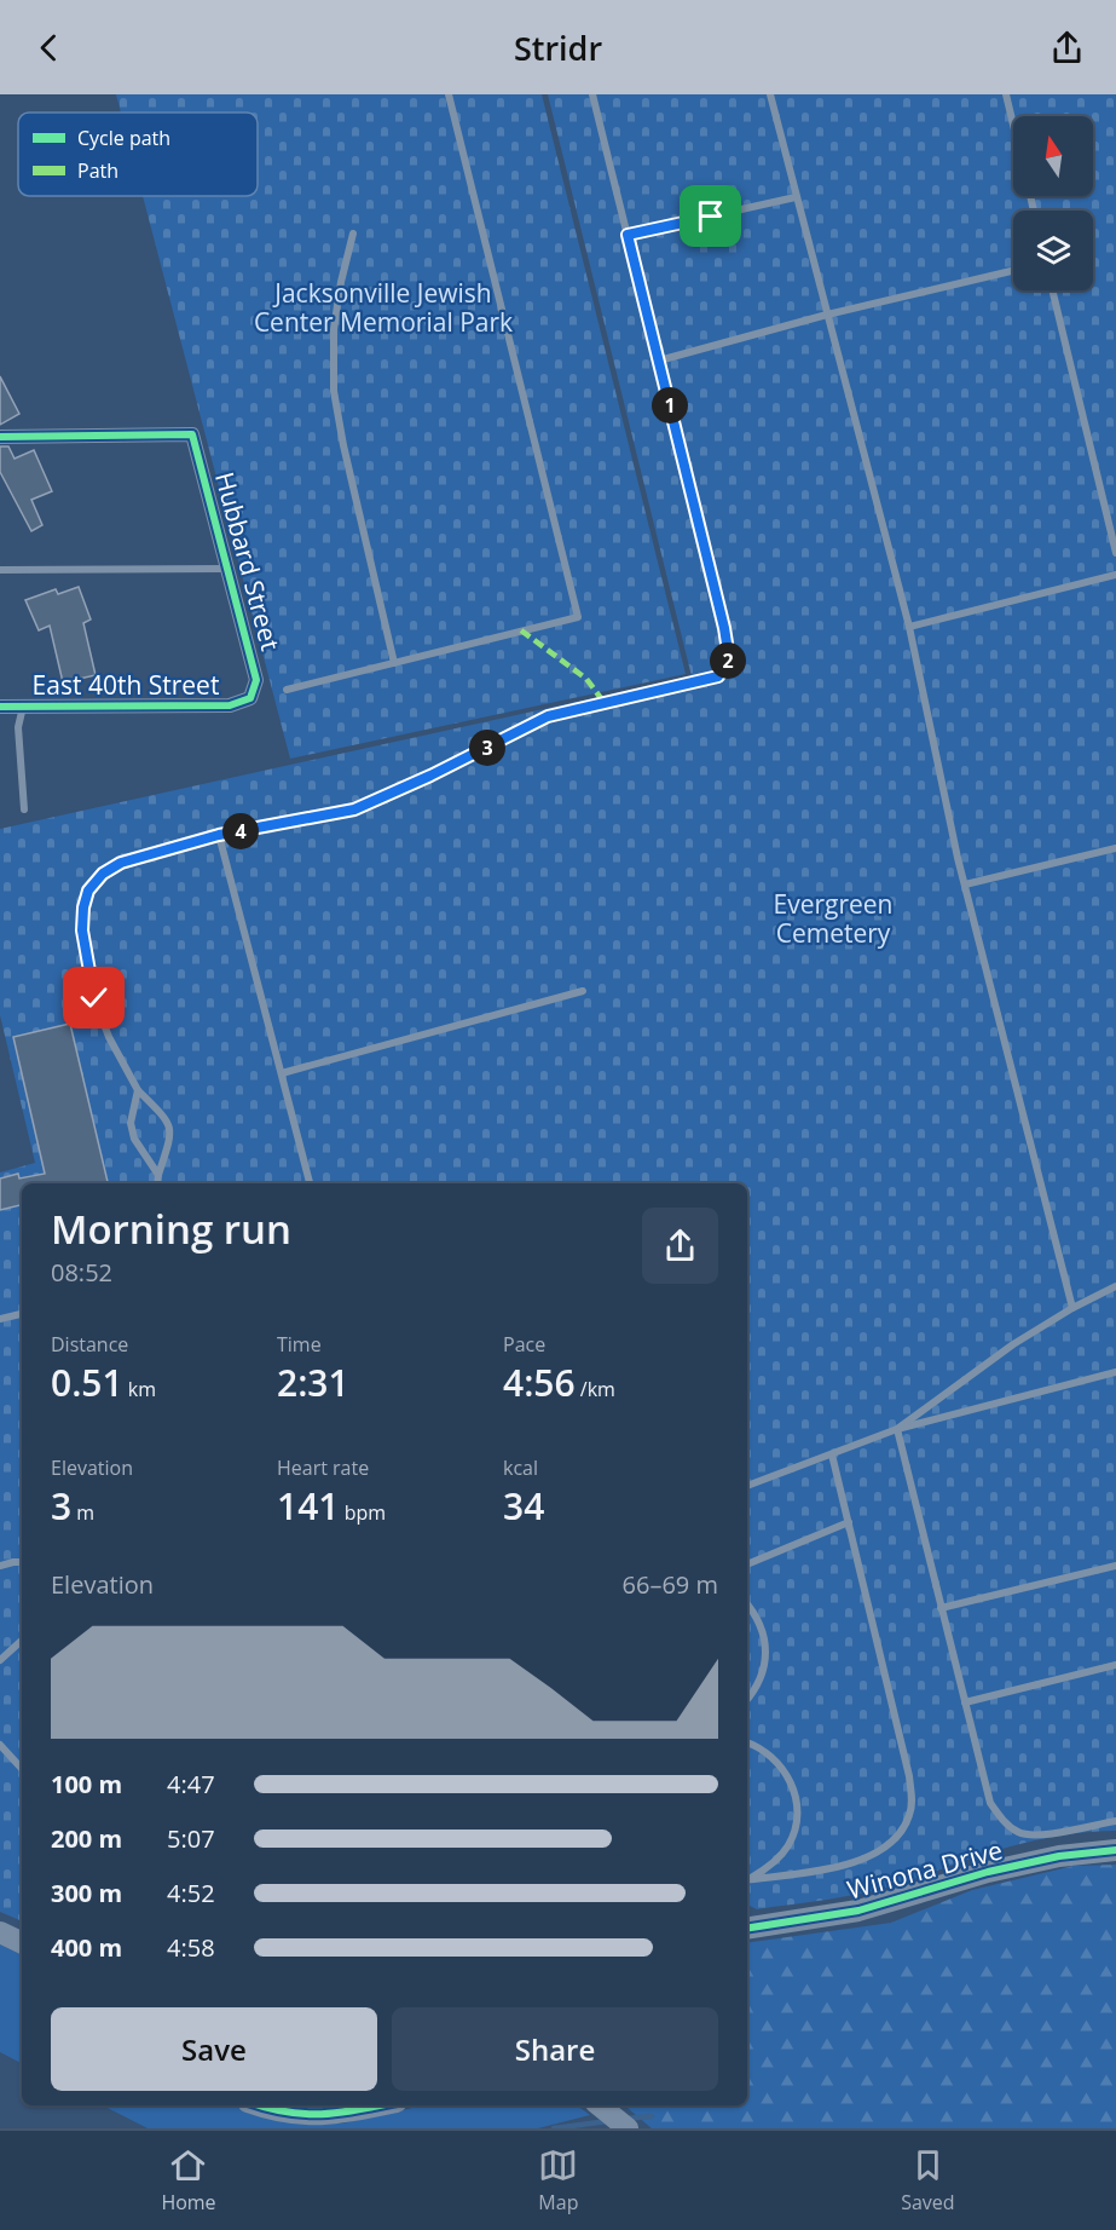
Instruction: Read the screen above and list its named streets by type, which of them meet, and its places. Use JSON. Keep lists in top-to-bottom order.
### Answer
{
  "streets": {
    "street": ["Hubbard Street", "East 40th Street", "Winona Drive"]
  },
  "crossings": [
    ["Hubbard Street", "East 40th Street"]
  ],
  "parks": ["Jacksonville Jewish Center Memorial Park", "Evergreen Cemetery"],
  "legend": ["Cycle path", "Path"],
  "north": "top",
  "page": {
    "header": "Stridr",
    "pins": [
      "1",
      "2",
      "3",
      "4"
    ],
    "heading": ["Morning run", "08:52"],
    "stats": [
      ["Distance", "0.51 km"],
      ["Time", "2:31"],
      ["Pace", "4:56 /km"],
      ["Elevation", "3 m"],
      ["Heart rate", "141 bpm"],
      ["kcal", "34"]
    ],
    "chart": ["Elevation", "66–69 m"],
    "list": [
      {
        "name": "100 m",
        "note": "4:47"
      },
      {
        "name": "200 m",
        "note": "5:07"
      },
      {
        "name": "300 m",
        "note": "4:52"
      },
      {
        "name": "400 m",
        "note": "4:58"
      }
    ],
    "buttons": ["Save", "Share"],
    "tabs": ["Home", "Map", "Saved"]
  }
}
